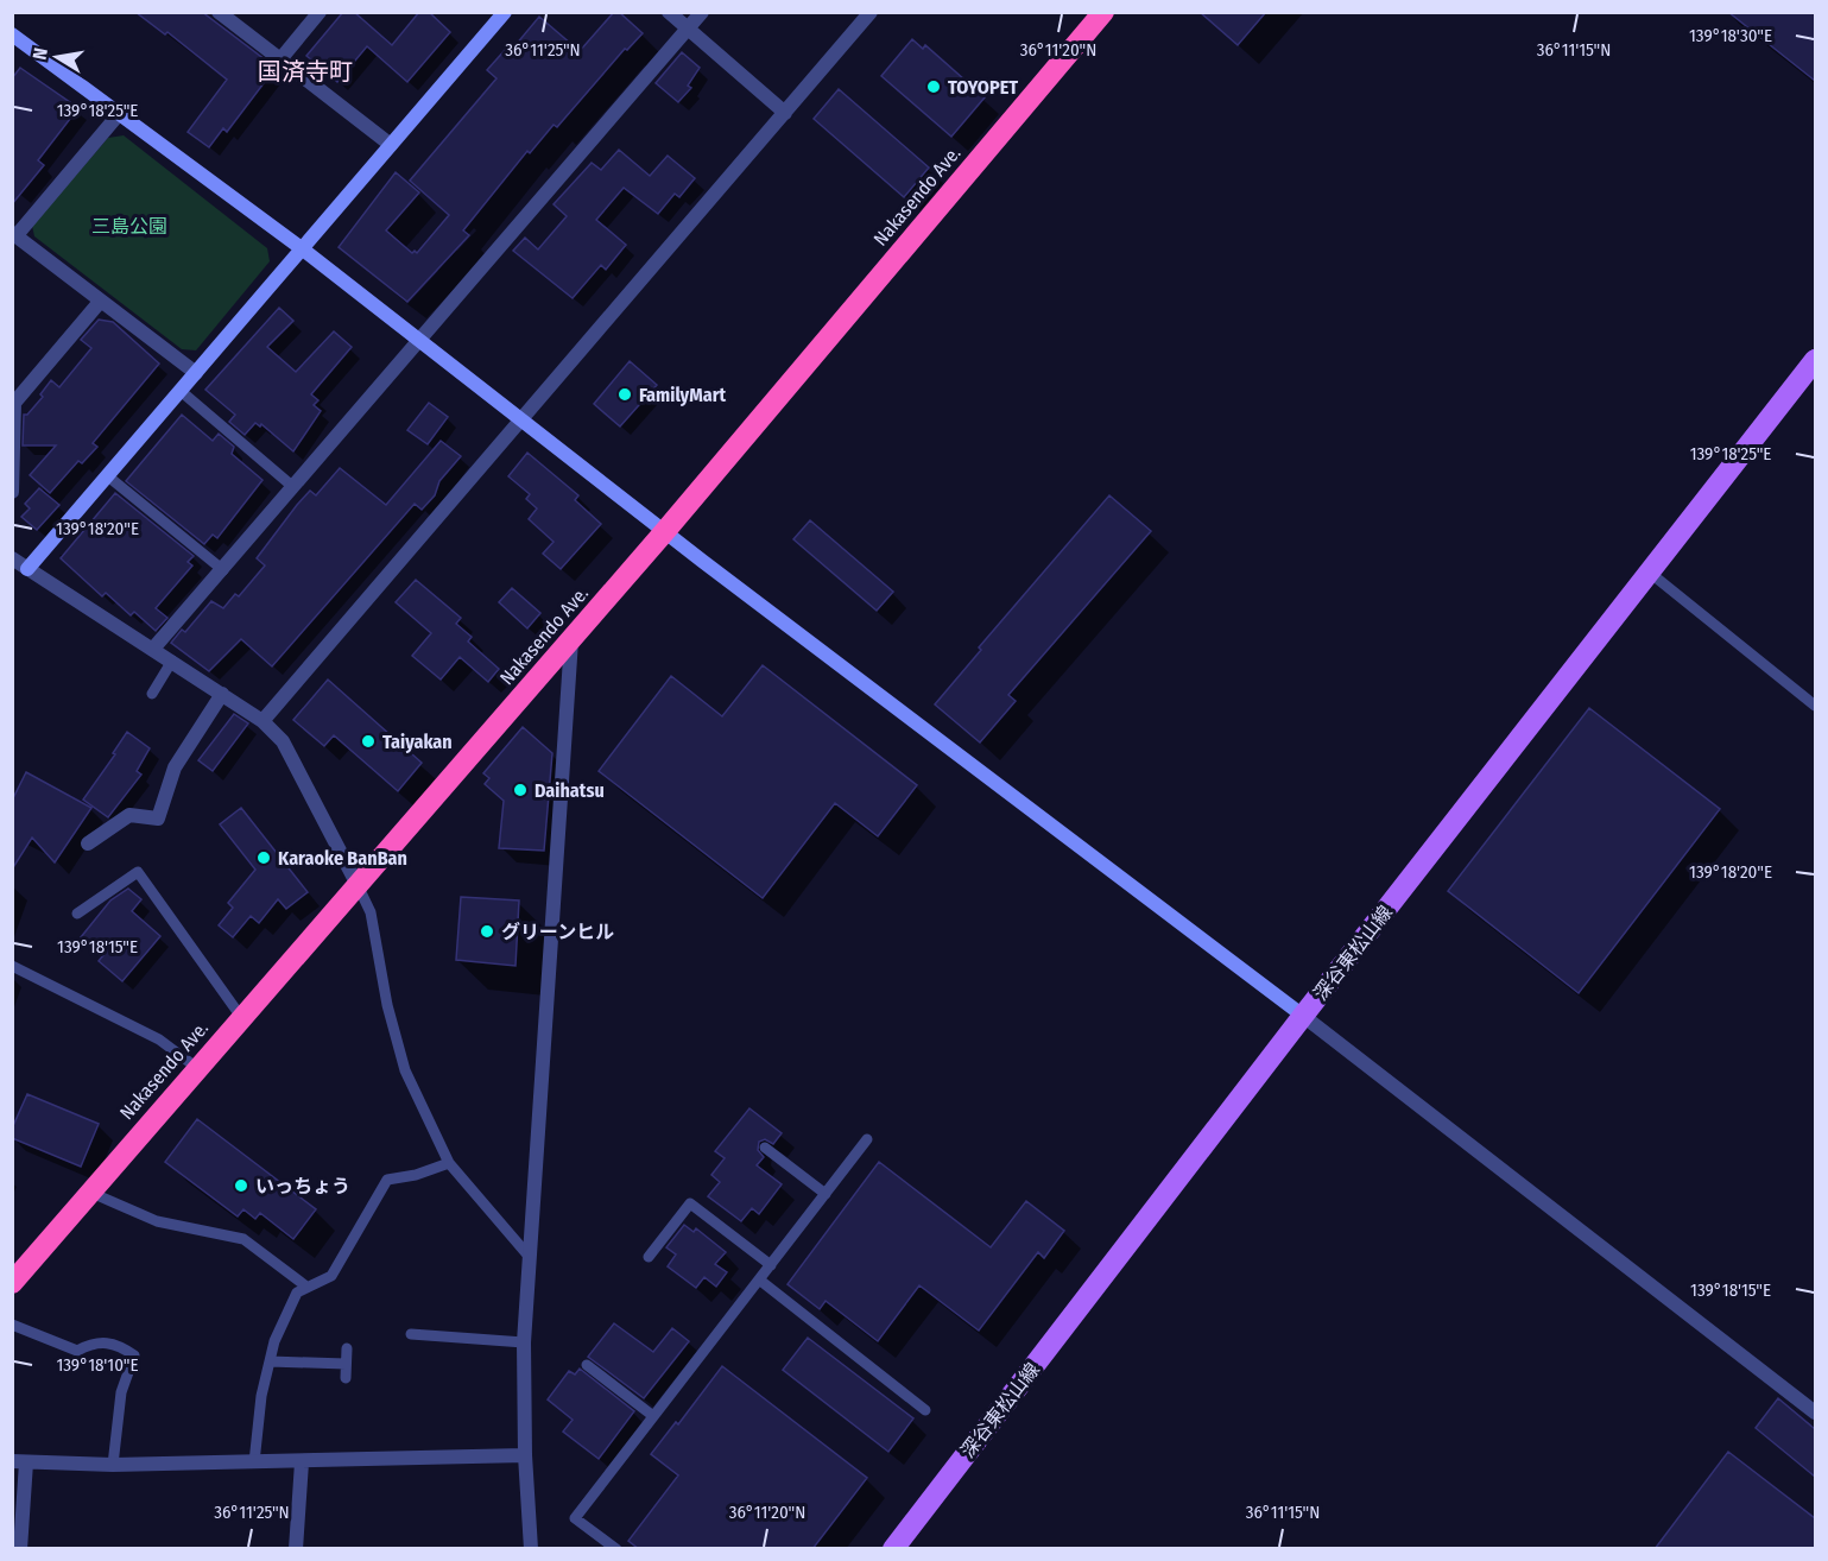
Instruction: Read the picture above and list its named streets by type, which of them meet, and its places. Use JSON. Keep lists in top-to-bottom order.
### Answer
{
  "streets": {
    "highway": ["Nakasendo Ave."],
    "main road": ["深谷東松山線"]
  },
  "districts": ["国済寺町"],
  "parks": ["三島公園"],
  "places": [
    "TOYOPET",
    "FamilyMart",
    "Taiyakan",
    "Daihatsu",
    "Karaoke BanBan",
    "グリーンヒル",
    "いっちょう"
  ],
  "north": "left",
  "coordinates": [
    "139°18'30\"E",
    "36°11'25\"N",
    "36°11'20\"N",
    "36°11'15\"N",
    "139°18'25\"E",
    "139°18'20\"E",
    "139°18'15\"E",
    "139°18'10\"E"
  ]
}
